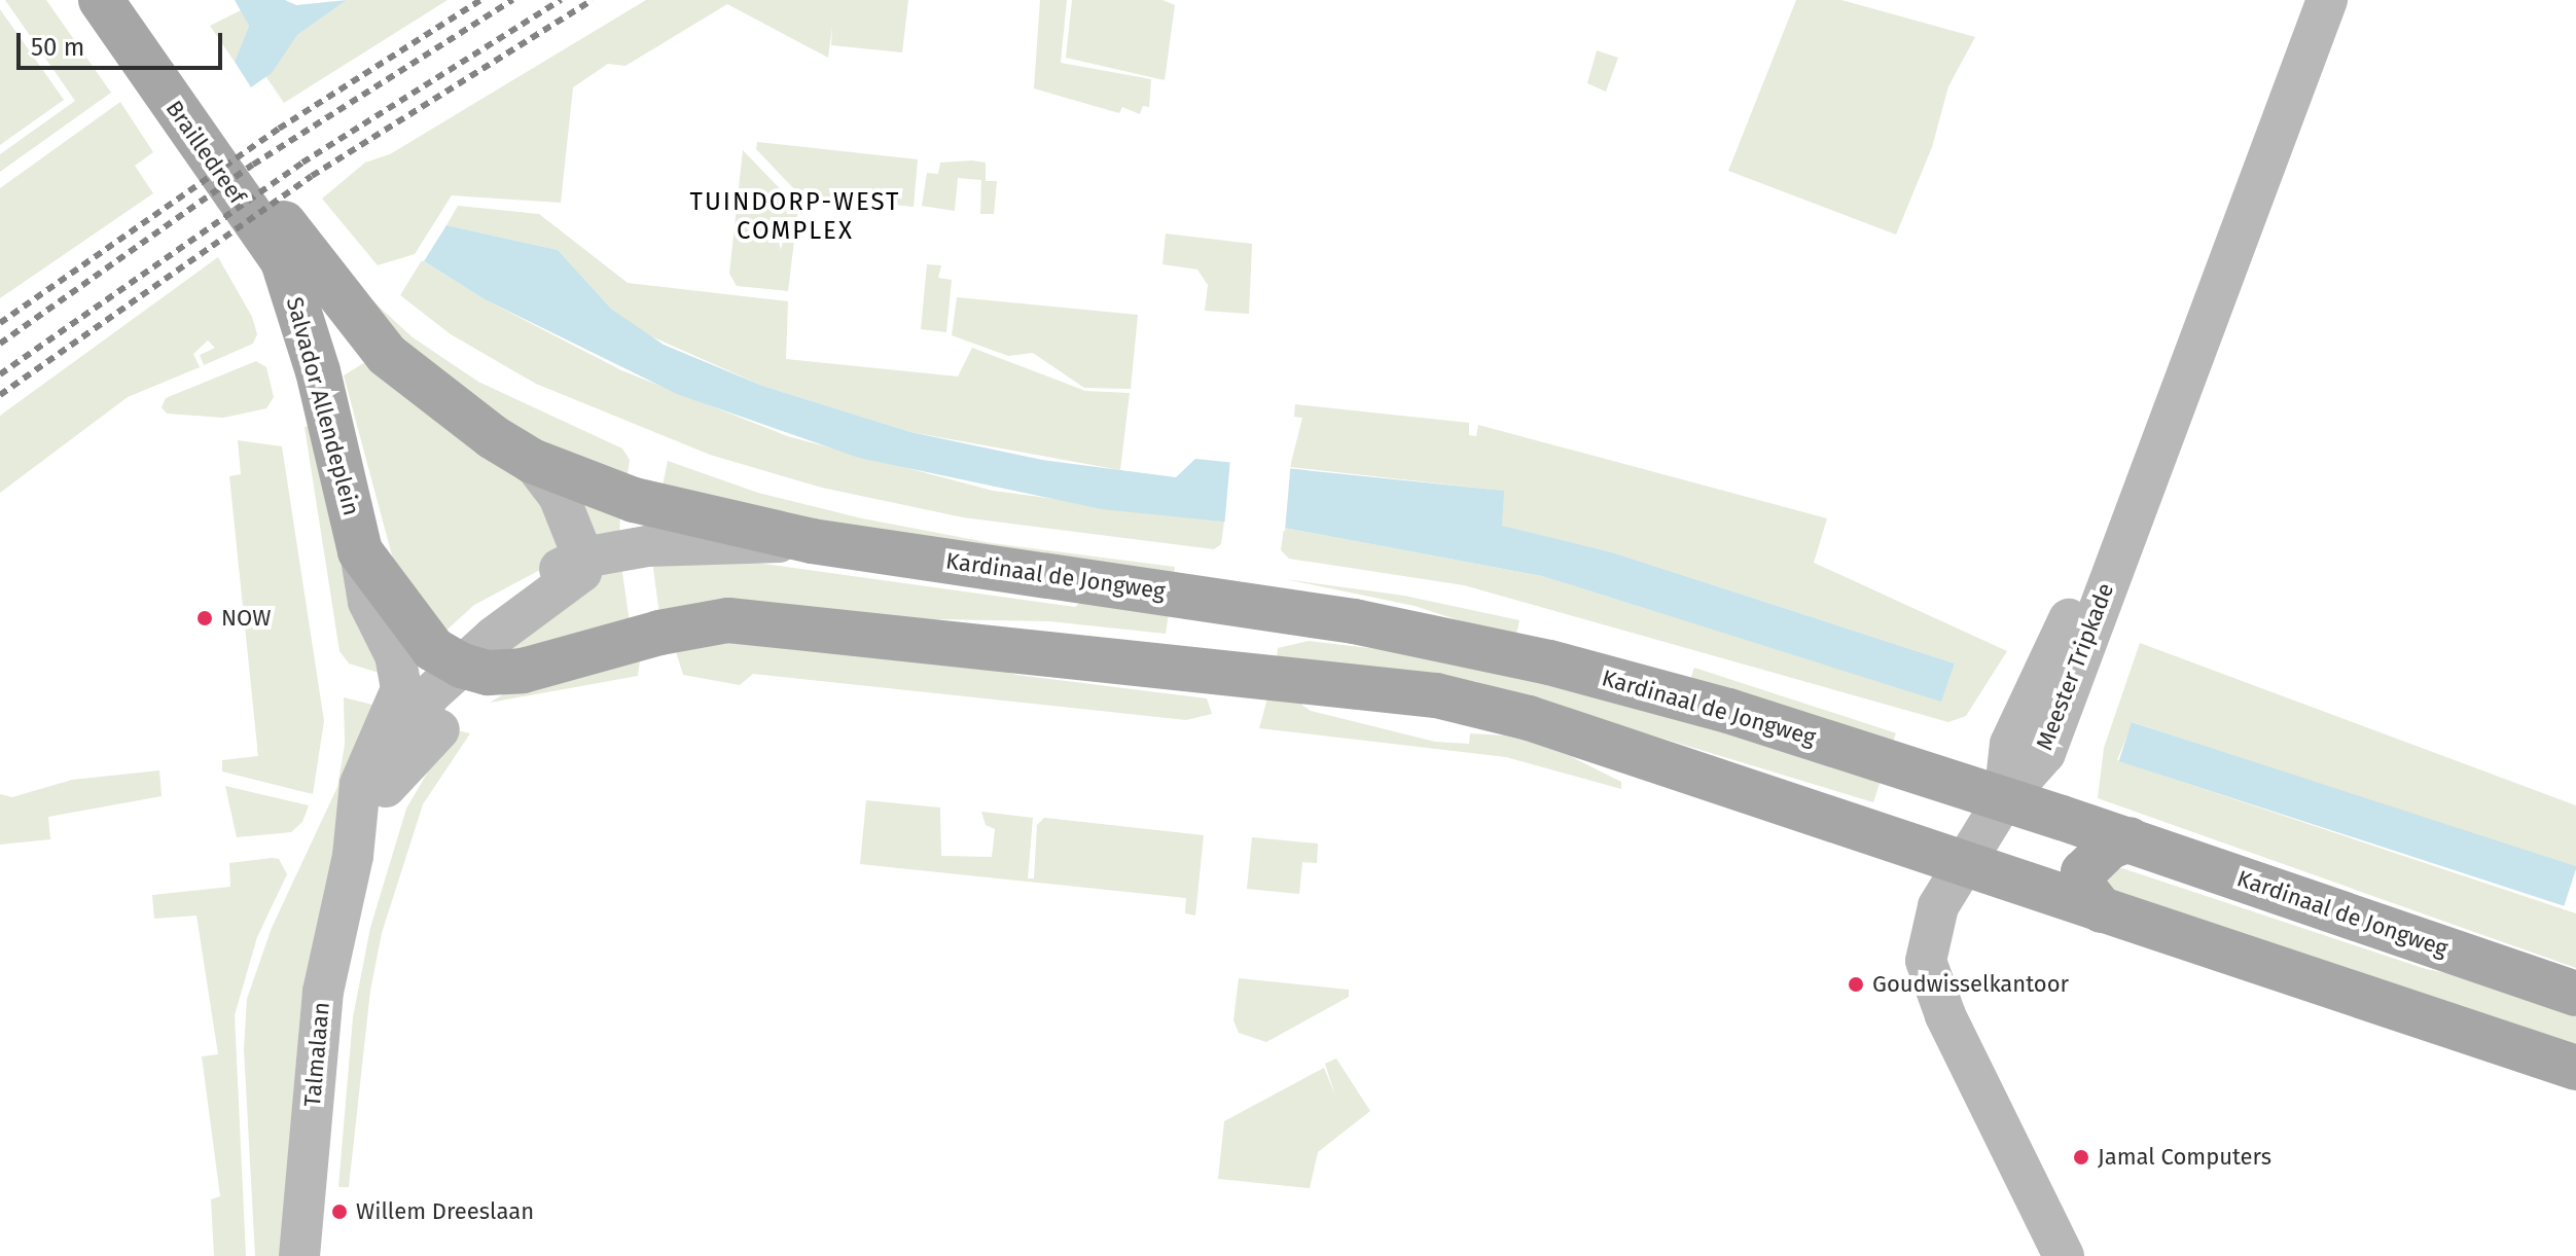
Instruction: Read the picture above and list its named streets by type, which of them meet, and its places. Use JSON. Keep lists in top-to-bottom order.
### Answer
{
  "streets": {
    "main road": ["Brailledreef", "Salvador Allendeplein", "Kardinaal de Jongweg"],
    "street": ["Meester Tripkade", "Talmalaan"]
  },
  "crossings": [
    ["Brailledreef", "Salvador Allendeplein"],
    ["Salvador Allendeplein", "Kardinaal de Jongweg"],
    ["Kardinaal de Jongweg", "Meester Tripkade"]
  ],
  "districts": ["TUINDORP-WEST COMPLEX"],
  "places": [
    "NOW",
    "Goudwisselkantoor",
    "Jamal Computers",
    "Willem Dreeslaan"
  ],
  "scale_bar": "50 m"
}
